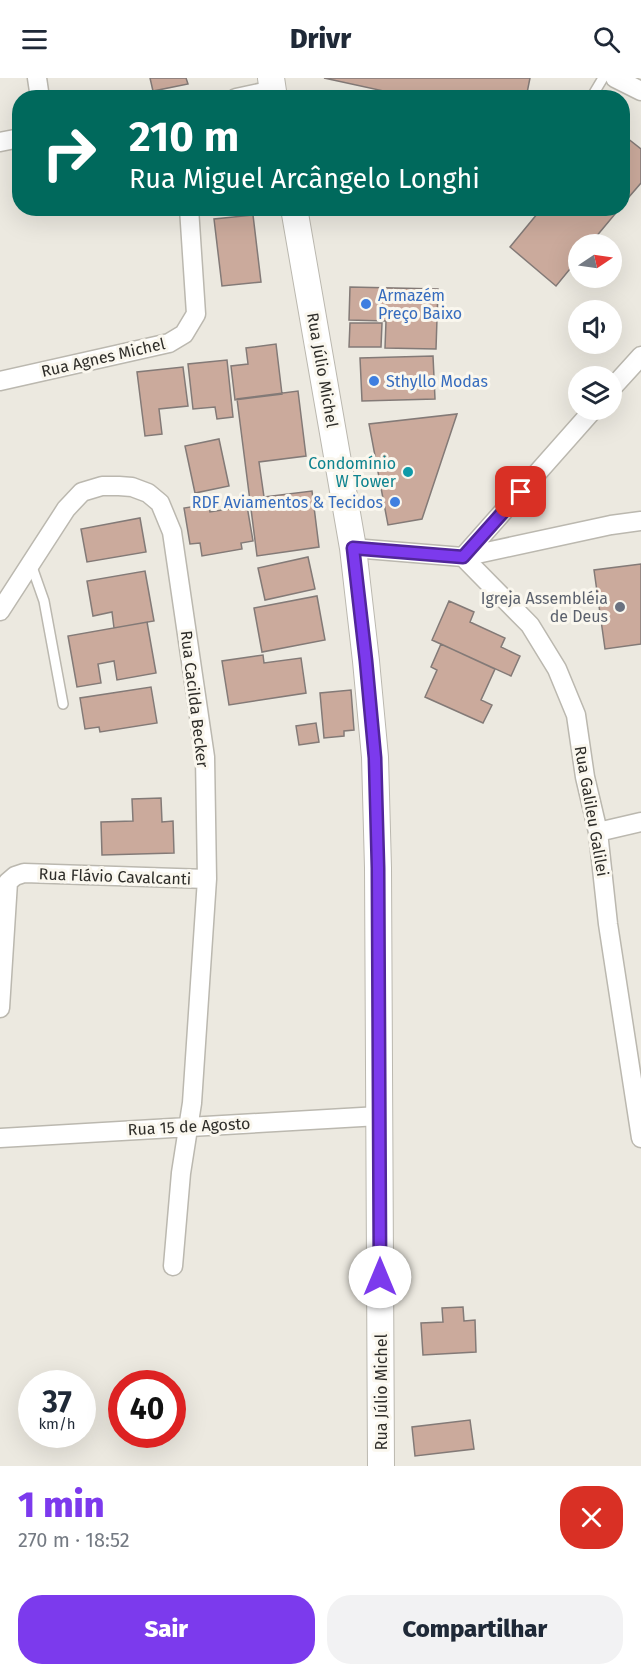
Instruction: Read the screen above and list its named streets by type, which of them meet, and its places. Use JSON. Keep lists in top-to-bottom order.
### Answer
{
  "streets": {
    "street": [
      "Rua Agnes Michel",
      "Rua Júlio Michel",
      "Rua Cacilda Becker",
      "Rua Galileu Galilei",
      "Rua Flávio Cavalcanti",
      "Rua 15 de Agosto"
    ]
  },
  "crossings": [
    ["Rua Júlio Michel", "Rua 15 de Agosto"],
    ["Rua Cacilda Becker", "Rua Flávio Cavalcanti"],
    ["Rua Cacilda Becker", "Rua 15 de Agosto"]
  ],
  "places": [
    "Armazém Preço Baixo",
    "Sthyllo Modas",
    "Condomínio W Tower",
    "RDF Aviamentos & Tecidos",
    "Igreja Assembléia de Deus"
  ],
  "north": "right",
  "page": {
    "header": "Drivr",
    "turn": ["210 m", "Rua Miguel Arcângelo Longhi"],
    "speed": "37 km/h",
    "limit": "40",
    "heading": ["1 min", "270 m · 18:52"],
    "buttons": ["Sair", "Compartilhar"]
  }
}
